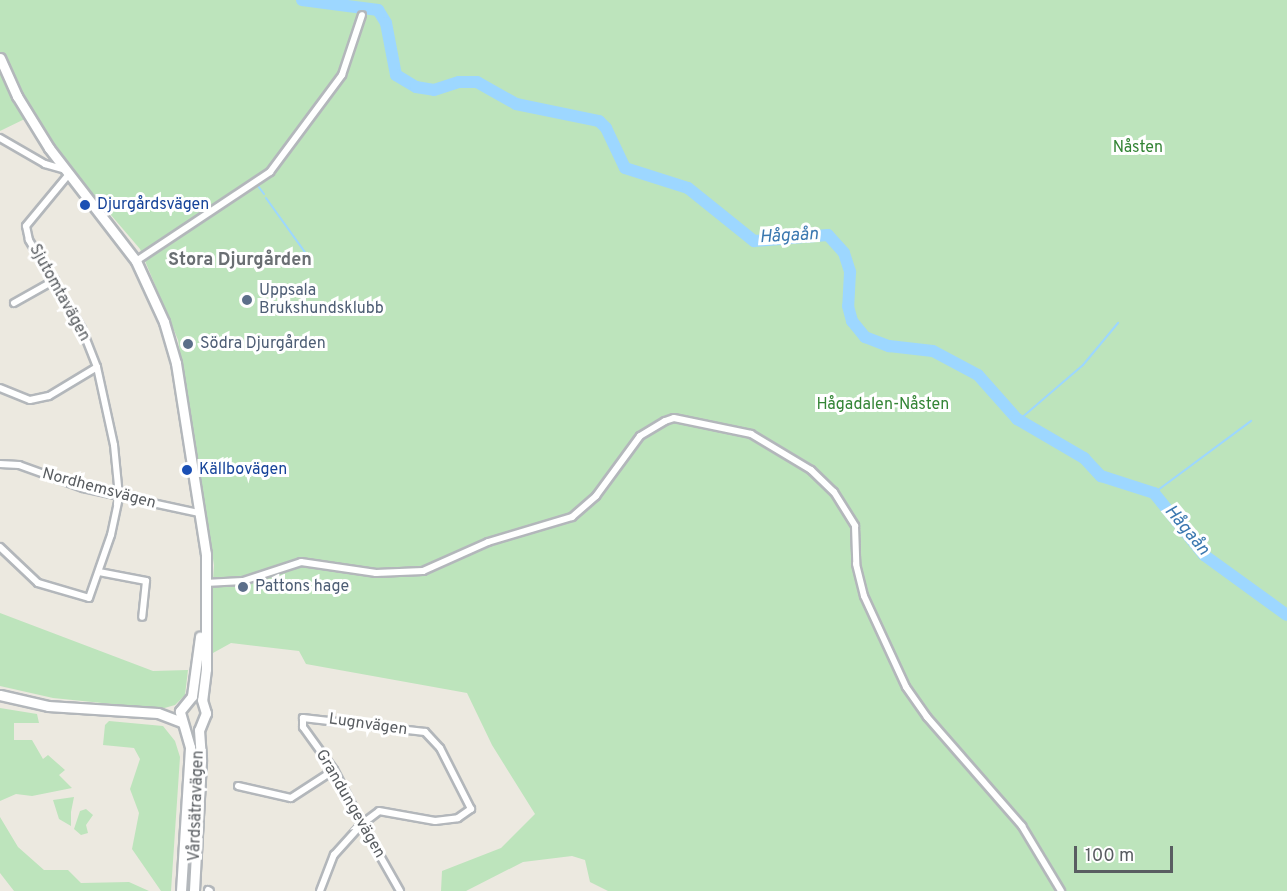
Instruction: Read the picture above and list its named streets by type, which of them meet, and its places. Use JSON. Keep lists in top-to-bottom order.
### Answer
{
  "streets": {
    "street": [
      "Sjutomtavägen",
      "Nordhemsvägen",
      "Lugnvägen",
      "Grandungevägen",
      "Vårdsätravägen"
    ]
  },
  "crossings": [
    ["Sjutomtavägen", "Nordhemsvägen"],
    ["Lugnvägen", "Grandungevägen"]
  ],
  "districts": ["Stora Djurgården"],
  "water": ["Hågaån"],
  "parks": ["Nåsten", "Hågadalen-Nåsten"],
  "places": [
    "Djurgårdsvägen",
    "Uppsala Brukshundsklubb",
    "Södra Djurgården",
    "Källbovägen",
    "Pattons hage"
  ],
  "scale_bar": "100 m"
}
